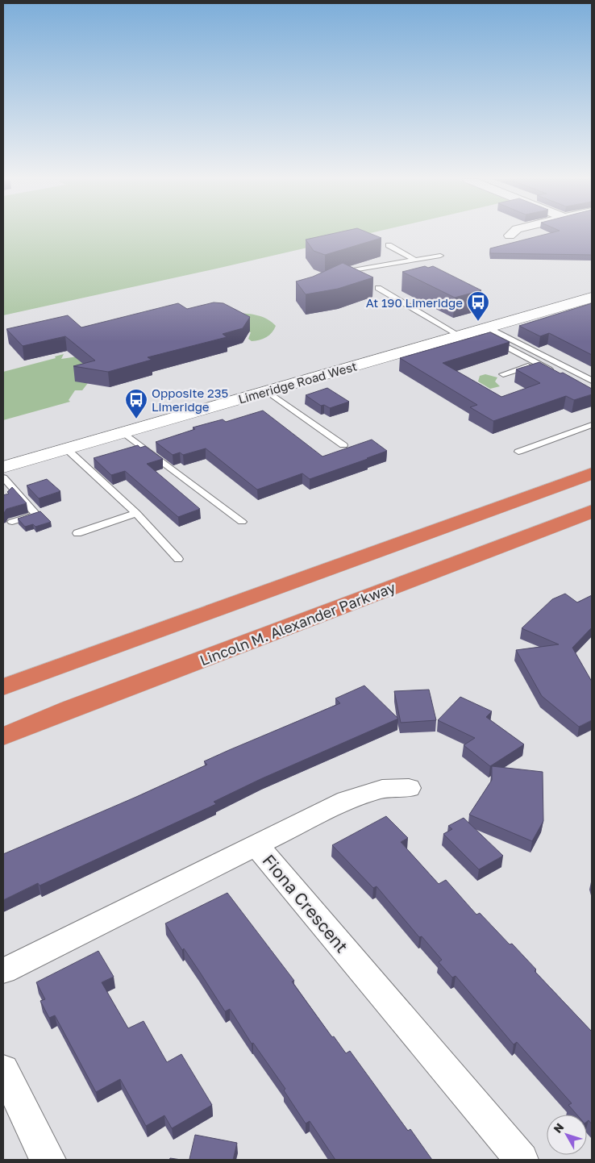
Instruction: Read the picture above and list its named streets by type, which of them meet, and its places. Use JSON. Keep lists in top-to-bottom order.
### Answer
{
  "streets": {
    "highway": ["Lincoln M. Alexander Parkway"],
    "street": ["Limeridge Road West", "Fiona Crescent"]
  },
  "places": {
    "bus stop": ["At 190 Limeridge", "Opposite 235 Limeridge"]
  },
  "north": "top left"
}
